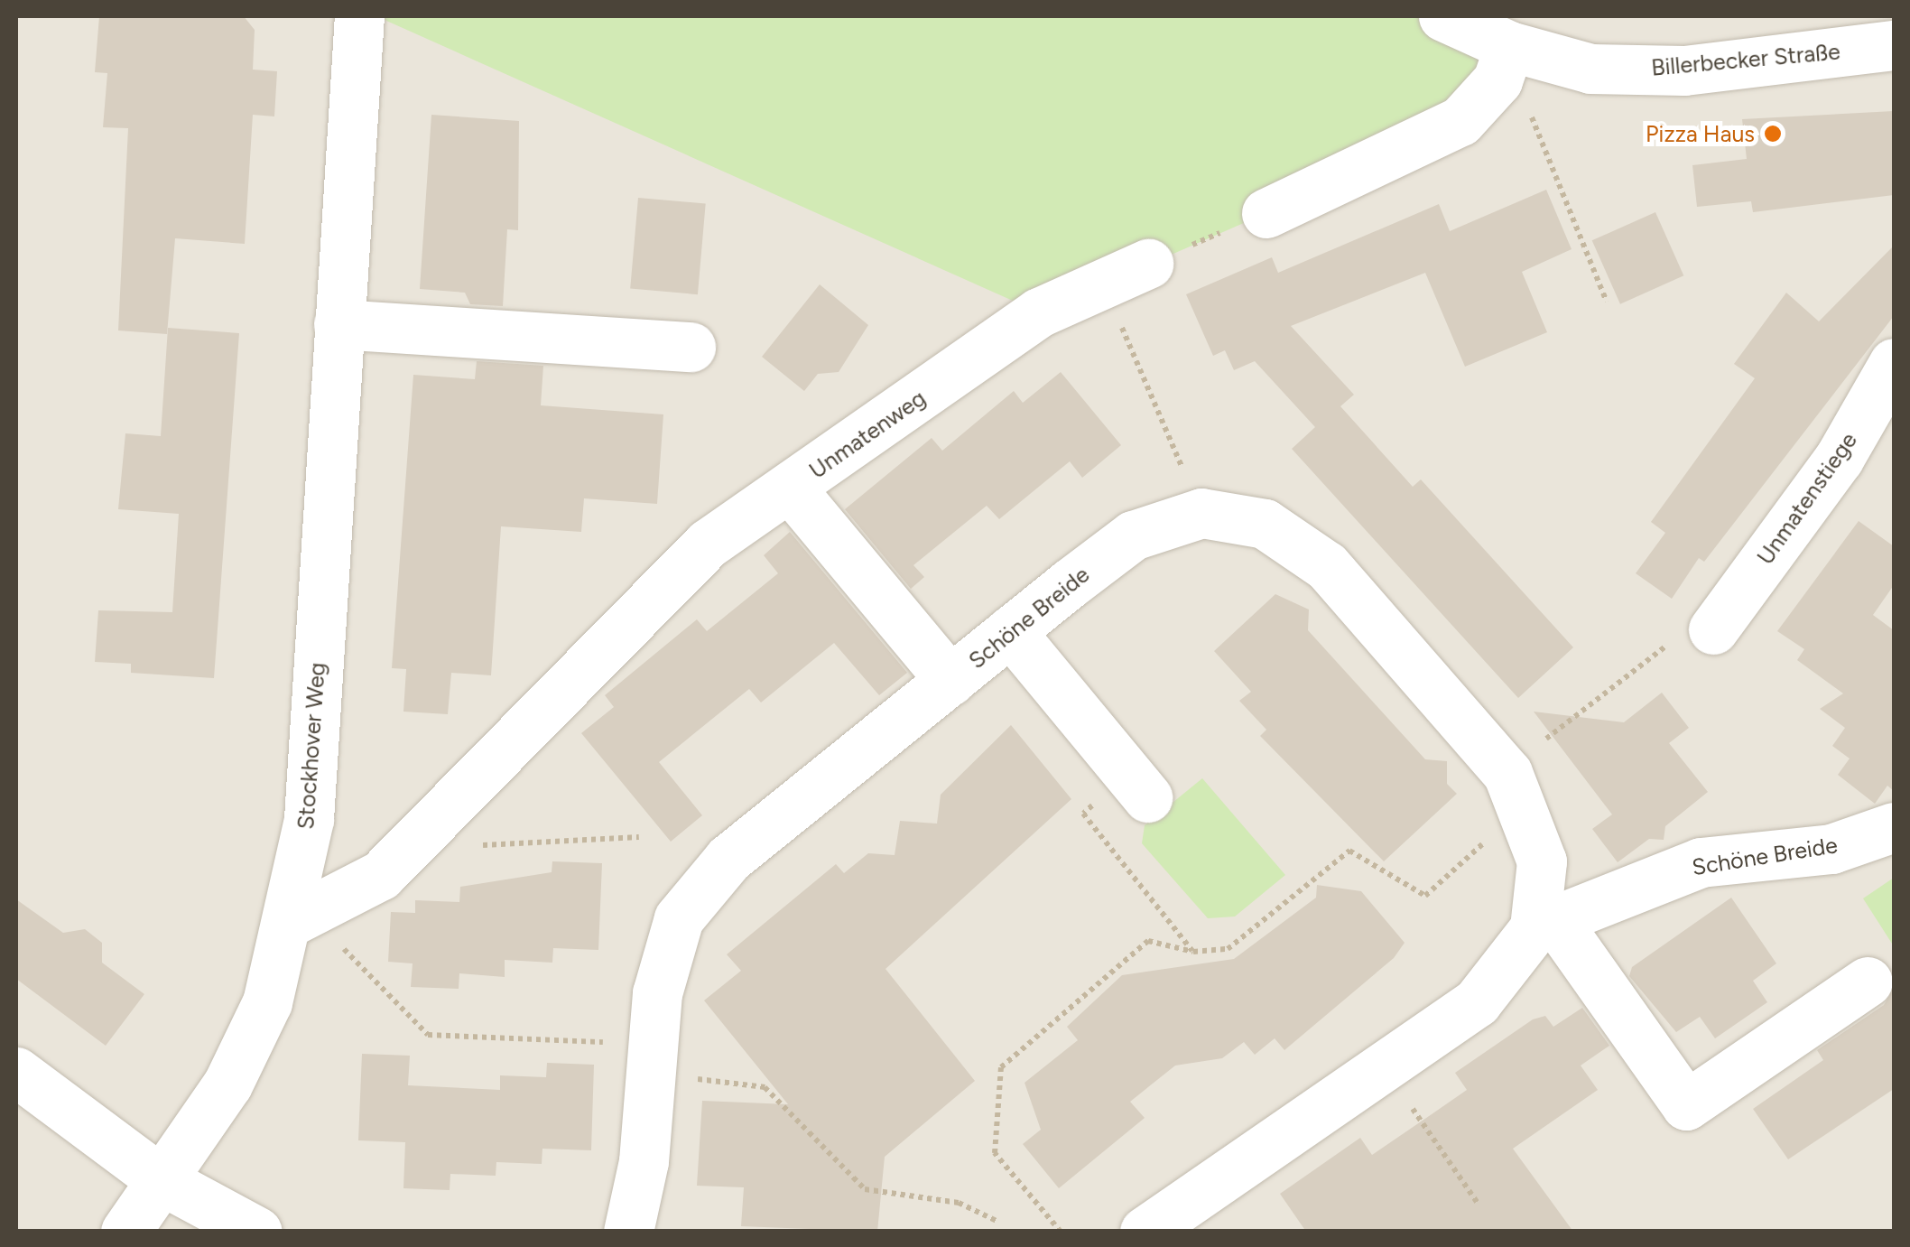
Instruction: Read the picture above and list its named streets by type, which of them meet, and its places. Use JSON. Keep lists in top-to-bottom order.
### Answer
{
  "streets": {
    "street": [
      "Billerbecker Straße",
      "Unmatenweg",
      "Unmatenstiege",
      "Schöne Breide",
      "Stockhover Weg"
    ]
  },
  "crossings": [
    ["Unmatenweg", "Stockhover Weg"]
  ],
  "places": ["Pizza Haus"]
}
